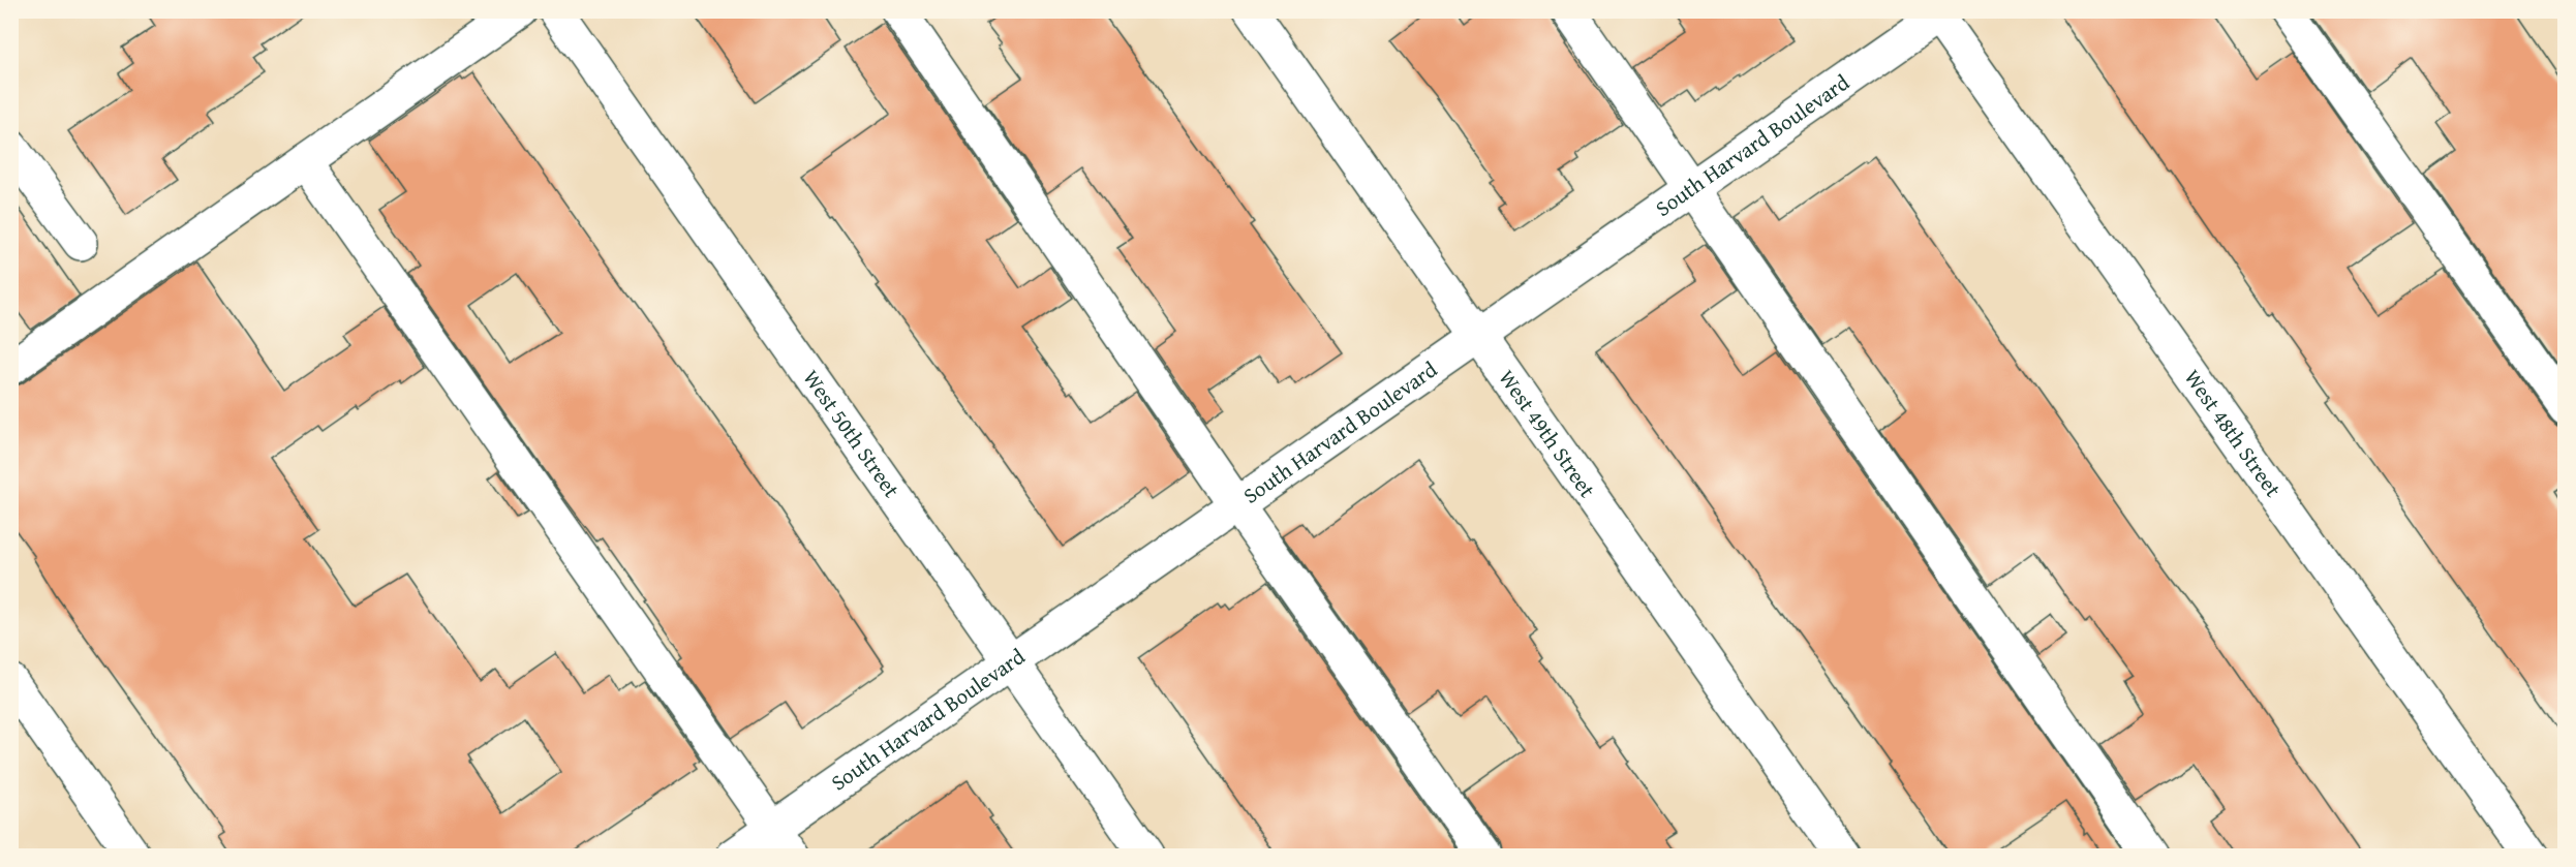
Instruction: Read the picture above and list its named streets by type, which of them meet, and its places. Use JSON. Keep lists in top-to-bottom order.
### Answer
{
  "streets": {
    "street": [
      "South Harvard Boulevard",
      "West 50th Street",
      "West 49th Street",
      "West 48th Street"
    ]
  },
  "crossings": [
    ["South Harvard Boulevard", "West 50th Street"],
    ["South Harvard Boulevard", "West 49th Street"],
    ["South Harvard Boulevard", "West 48th Street"]
  ]
}
